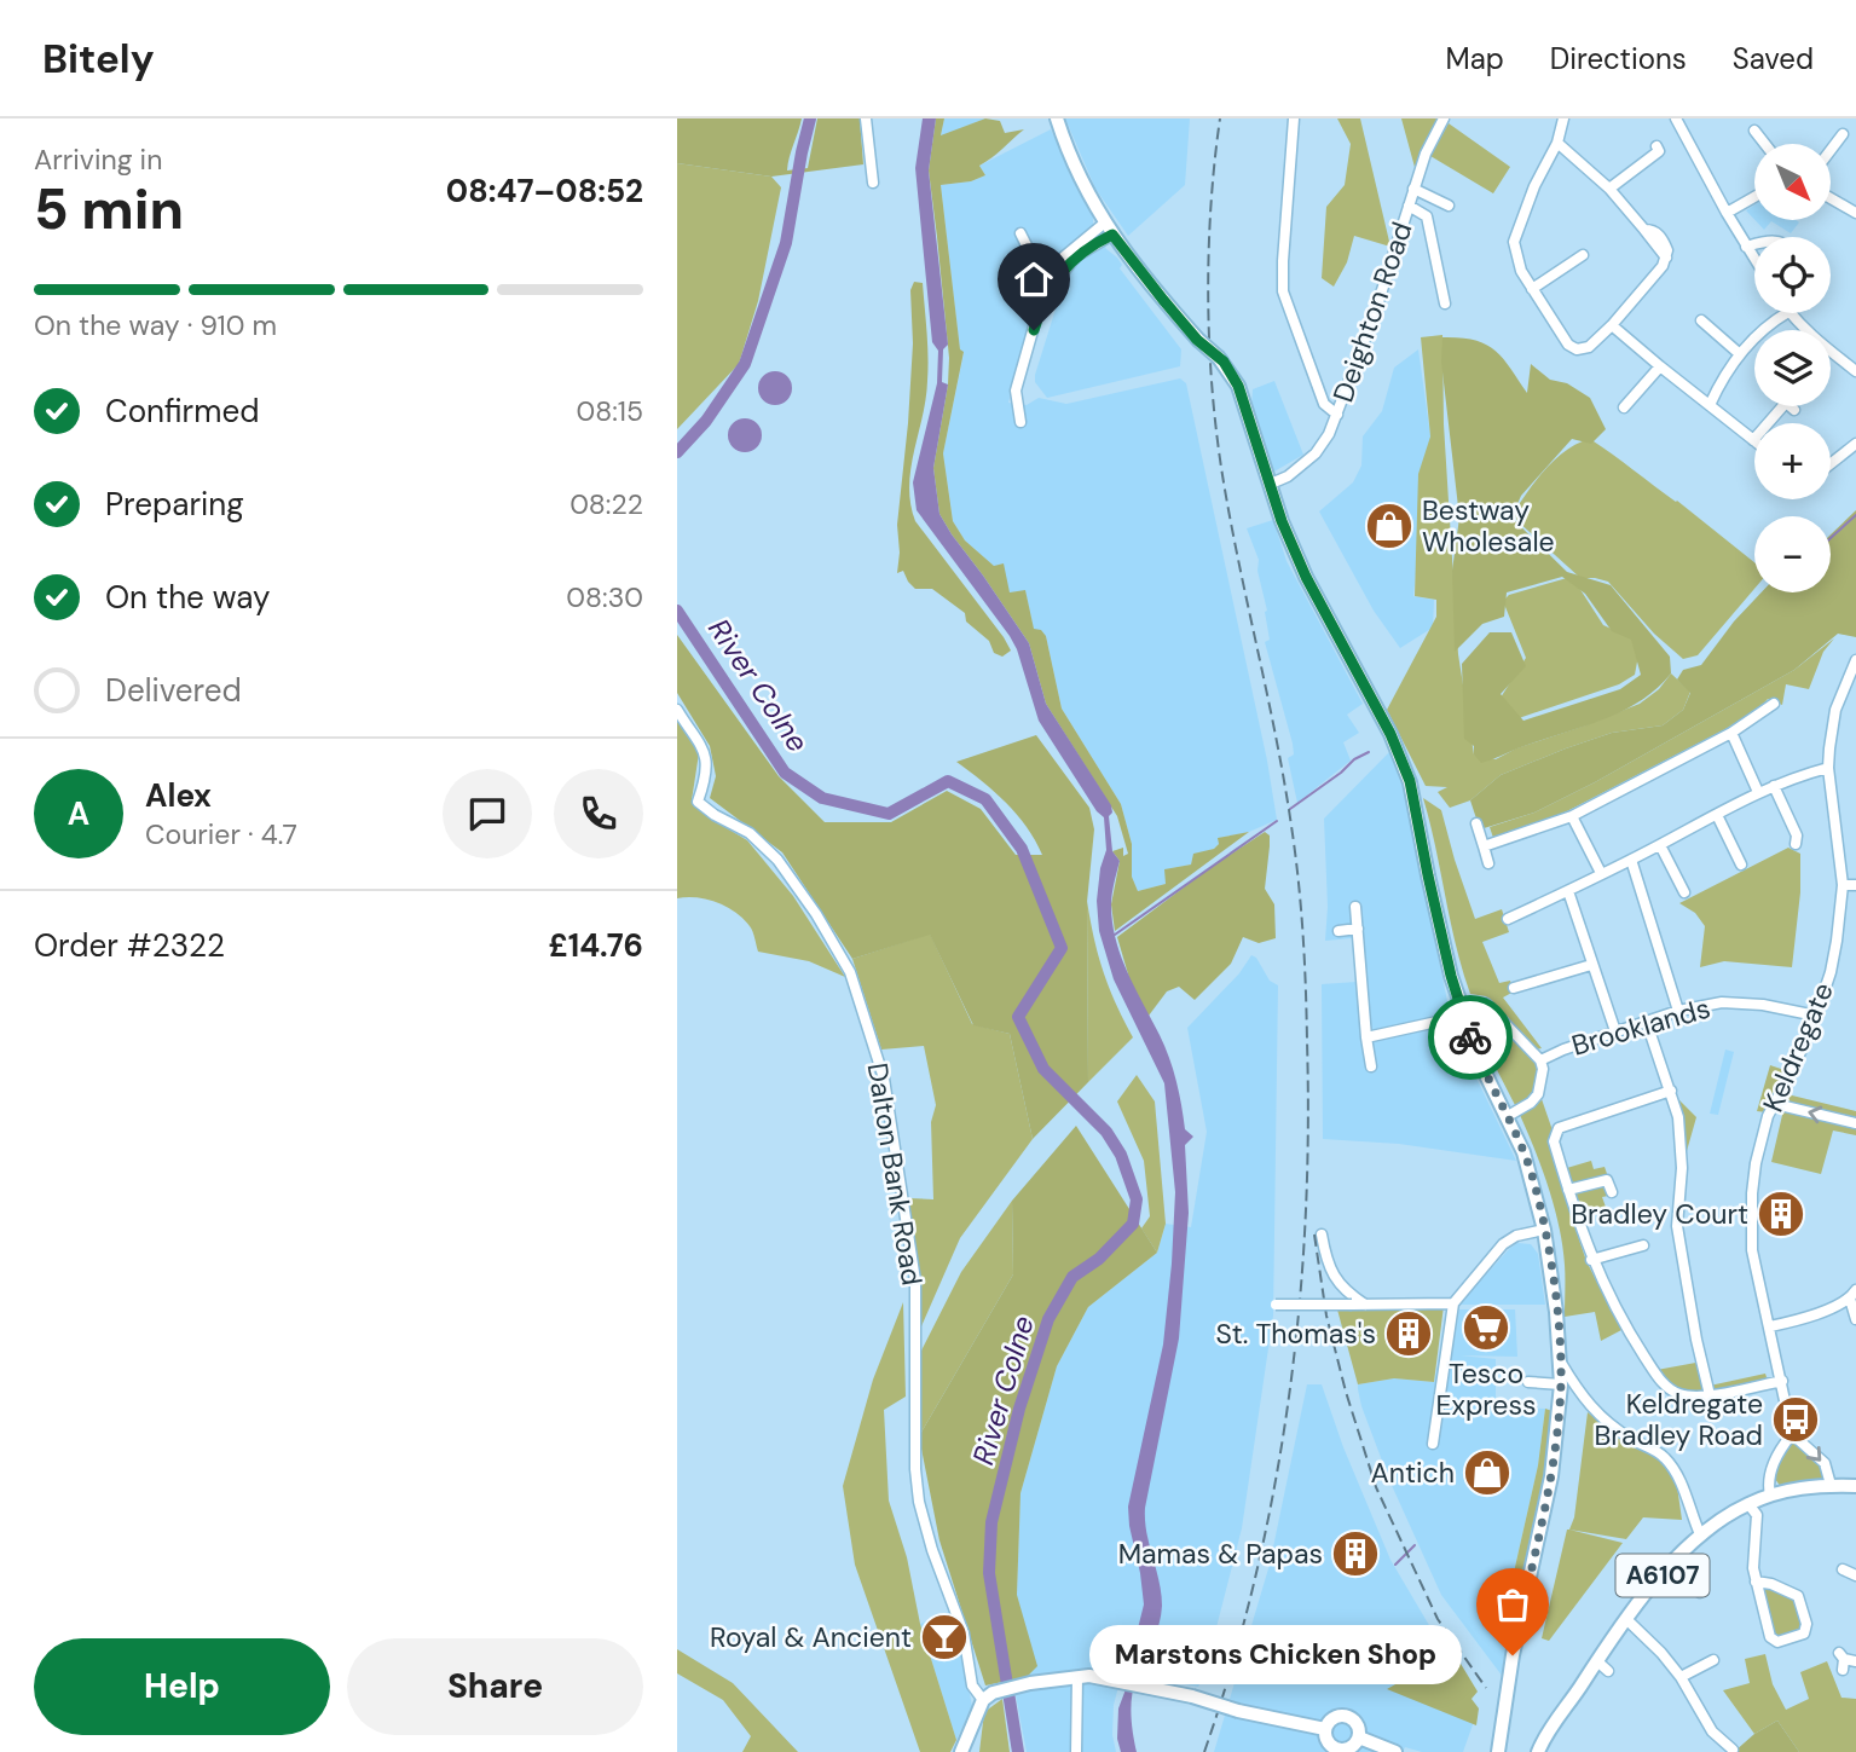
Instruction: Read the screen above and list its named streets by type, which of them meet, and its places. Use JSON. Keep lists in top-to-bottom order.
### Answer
{
  "streets": {
    "main road": ["A6107"],
    "street": [
      "Deighton Road",
      "Brooklands",
      "Keldregate",
      "Dalton Bank Road"
    ]
  },
  "crossings": [
    ["Brooklands", "Keldregate"]
  ],
  "water": ["River Colne"],
  "places": {
    "shop": ["Bestway Wholesale", "Antich"],
    "building": ["Bradley Court", "St. Thomas's", "Mamas & Papas"],
    "supermarket": ["Tesco Express"],
    "bus stop": ["Keldregate Bradley Road"],
    "bar": ["Royal & Ancient"],
    "other": ["Marstons Chicken Shop"]
  },
  "north": "bottom right",
  "page": {
    "header": "Bitely",
    "nav": ["Map", "Directions", "Saved"],
    "heading": ["5 min", "Arriving in", "08:47–08:52"],
    "panel": [
      "Alex",
      "Courier · 4.7",
      "Order #2322",
      "£14.76"
    ],
    "map_buttons": ["+", "−"],
    "bar": "On the way · 910 m",
    "list": [
      ["Confirmed", "08:15"],
      ["Preparing", "08:22"],
      ["On the way", "08:30"],
      "Delivered"
    ],
    "round": "A",
    "buttons": ["Help", "Share"],
    "bubble": "Marstons Chicken Shop"
  }
}
